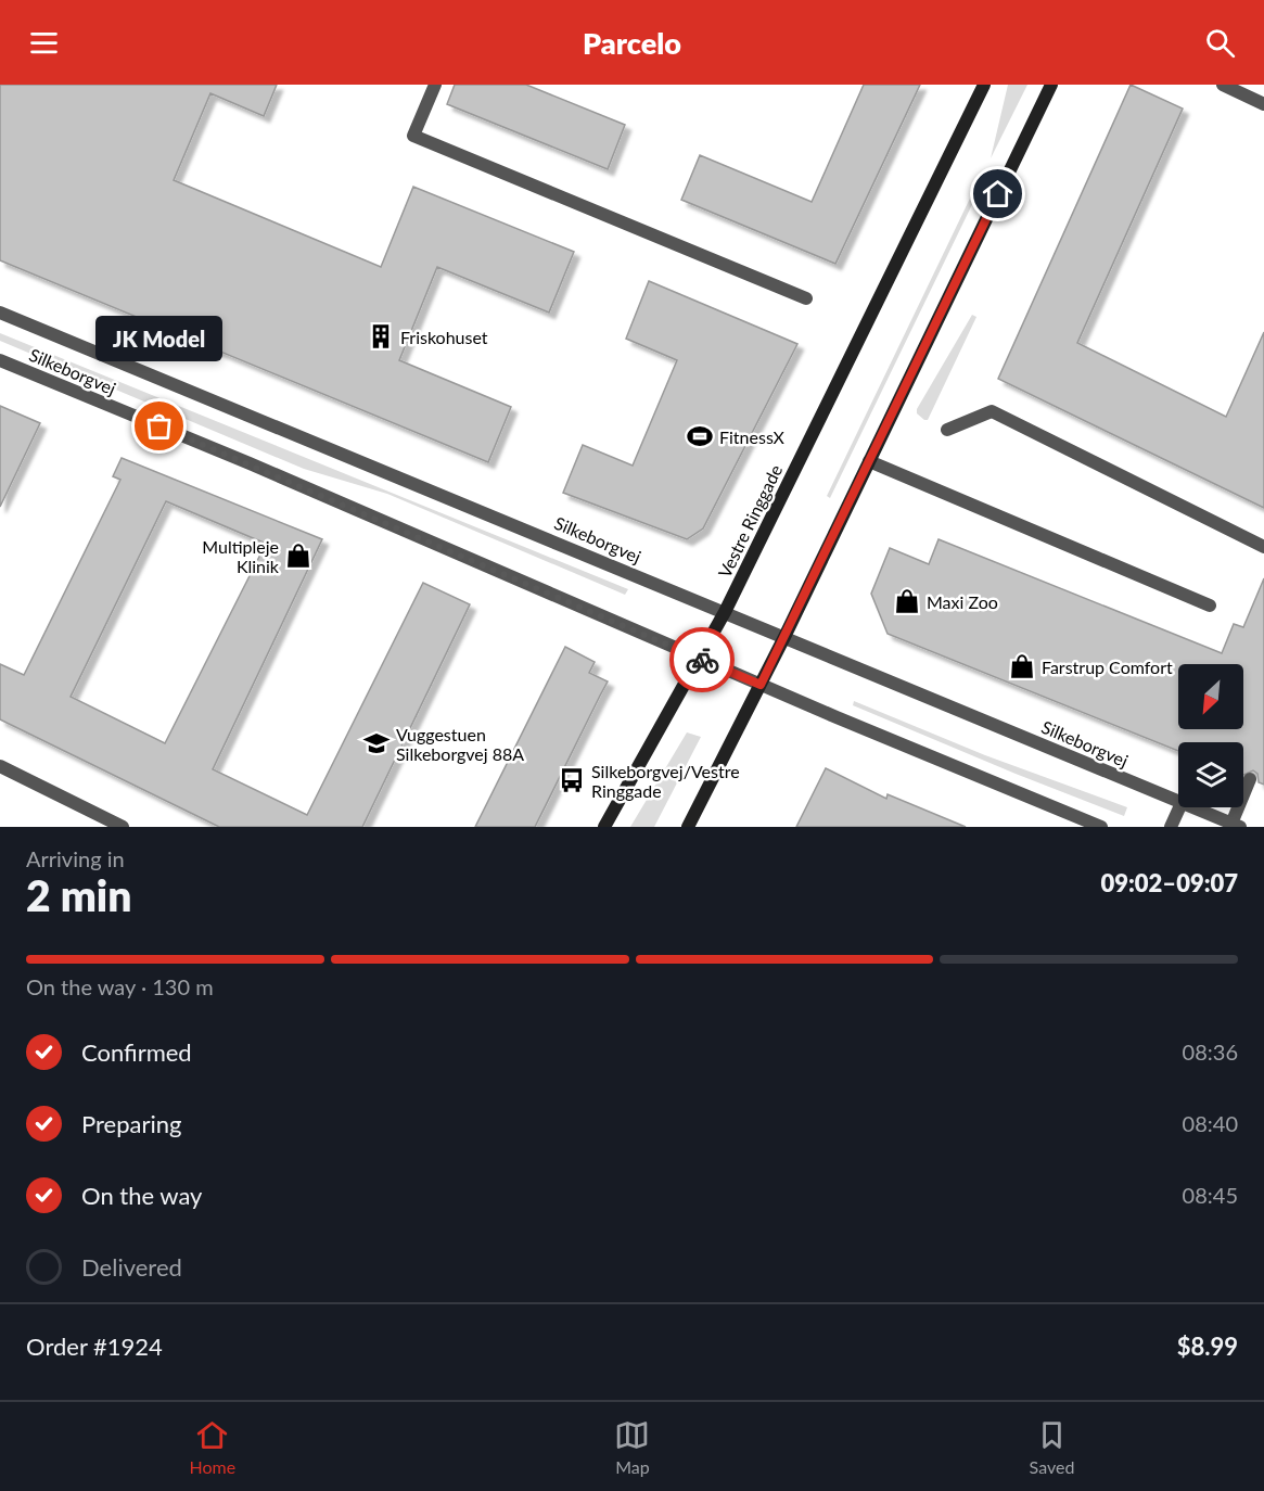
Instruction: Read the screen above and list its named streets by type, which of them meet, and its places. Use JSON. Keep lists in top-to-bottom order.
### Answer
{
  "streets": {
    "main road": ["Vestre Ringgade"],
    "street": ["Silkeborgvej"]
  },
  "crossings": [
    ["Silkeborgvej", "Vestre Ringgade"]
  ],
  "places": {
    "building": ["Friskohuset"],
    "other": ["JK Model"],
    "sports": ["FitnessX"],
    "shop": ["Multipleje Klinik", "Maxi Zoo", "Farstrup Comfort"],
    "school or university": ["Vuggestuen Silkeborgvej 88A"],
    "bus stop": ["Silkeborgvej/Vestre Ringgade"]
  },
  "north": "bottom left",
  "page": {
    "header": "Parcelo",
    "bubble": "JK Model",
    "heading": ["2 min", "Arriving in", "09:02–09:07"],
    "panel": ["Order #1924", "$8.99"],
    "bar": "On the way · 130 m",
    "list": [
      ["Confirmed", "08:36"],
      ["Preparing", "08:40"],
      ["On the way", "08:45"],
      "Delivered"
    ],
    "tabs": ["Home", "Map", "Saved"]
  }
}
